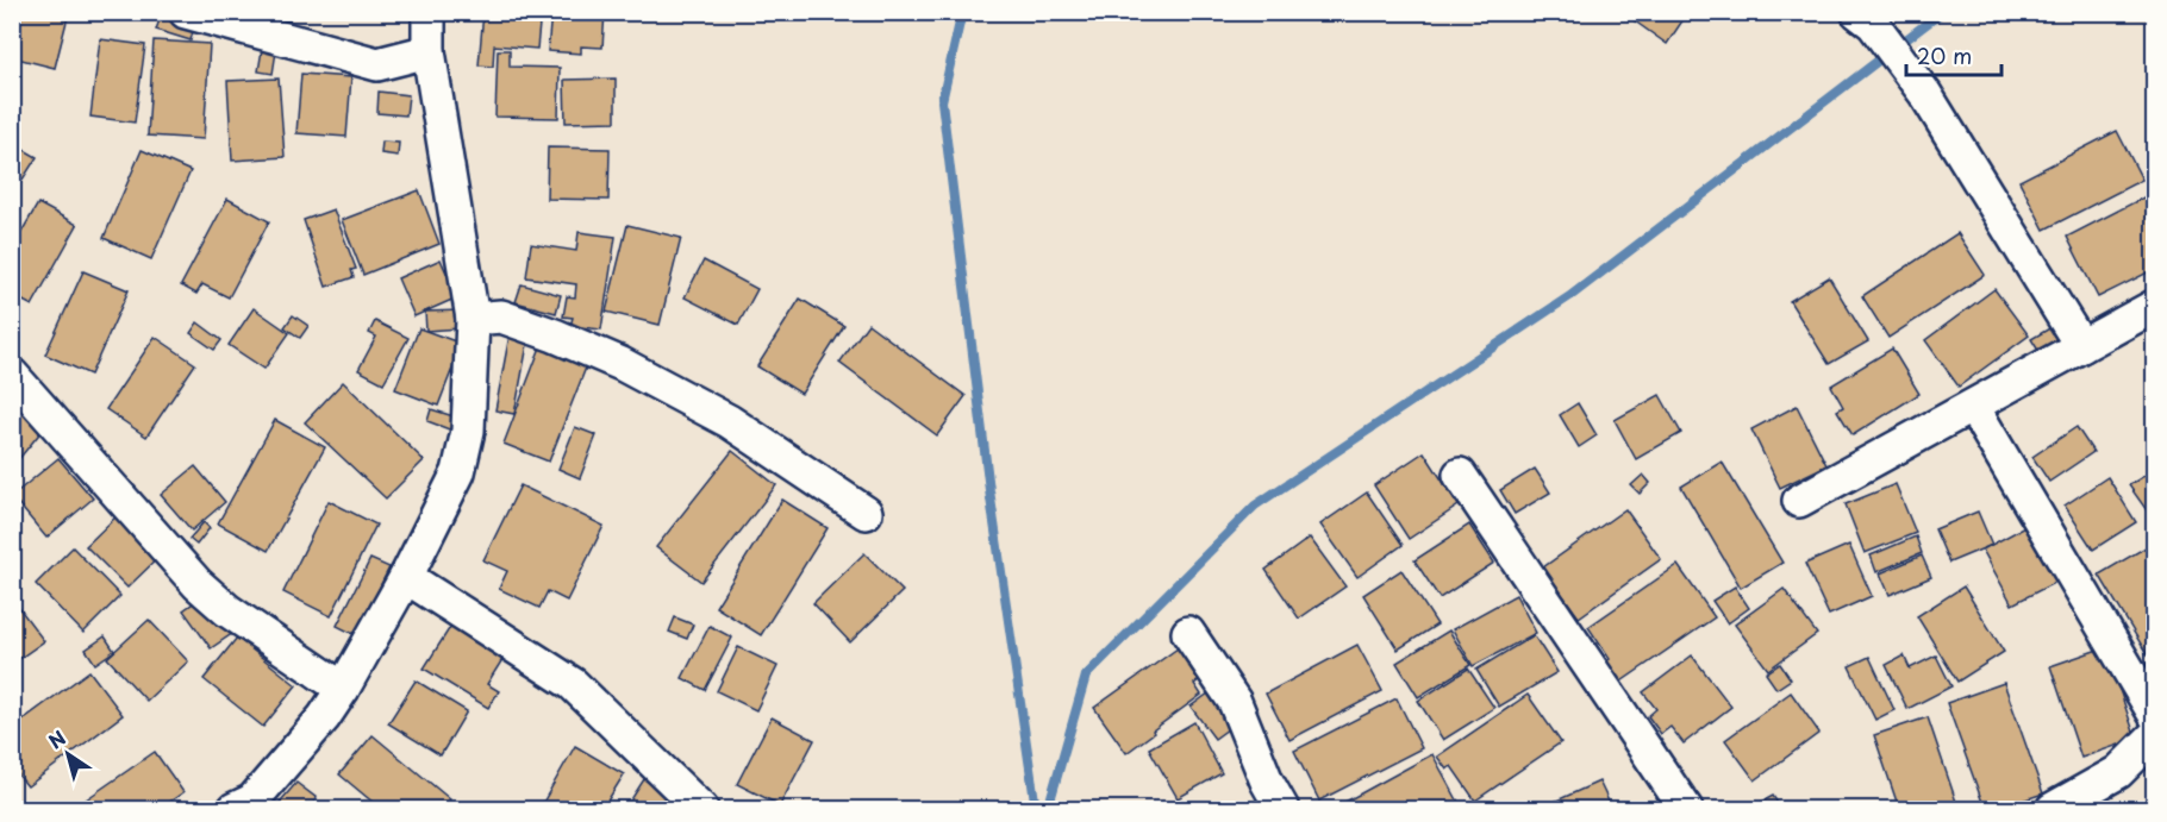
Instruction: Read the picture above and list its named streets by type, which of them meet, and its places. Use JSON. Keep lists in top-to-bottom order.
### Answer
{
  "scale_bar": "20 m",
  "north": "top left"
}
